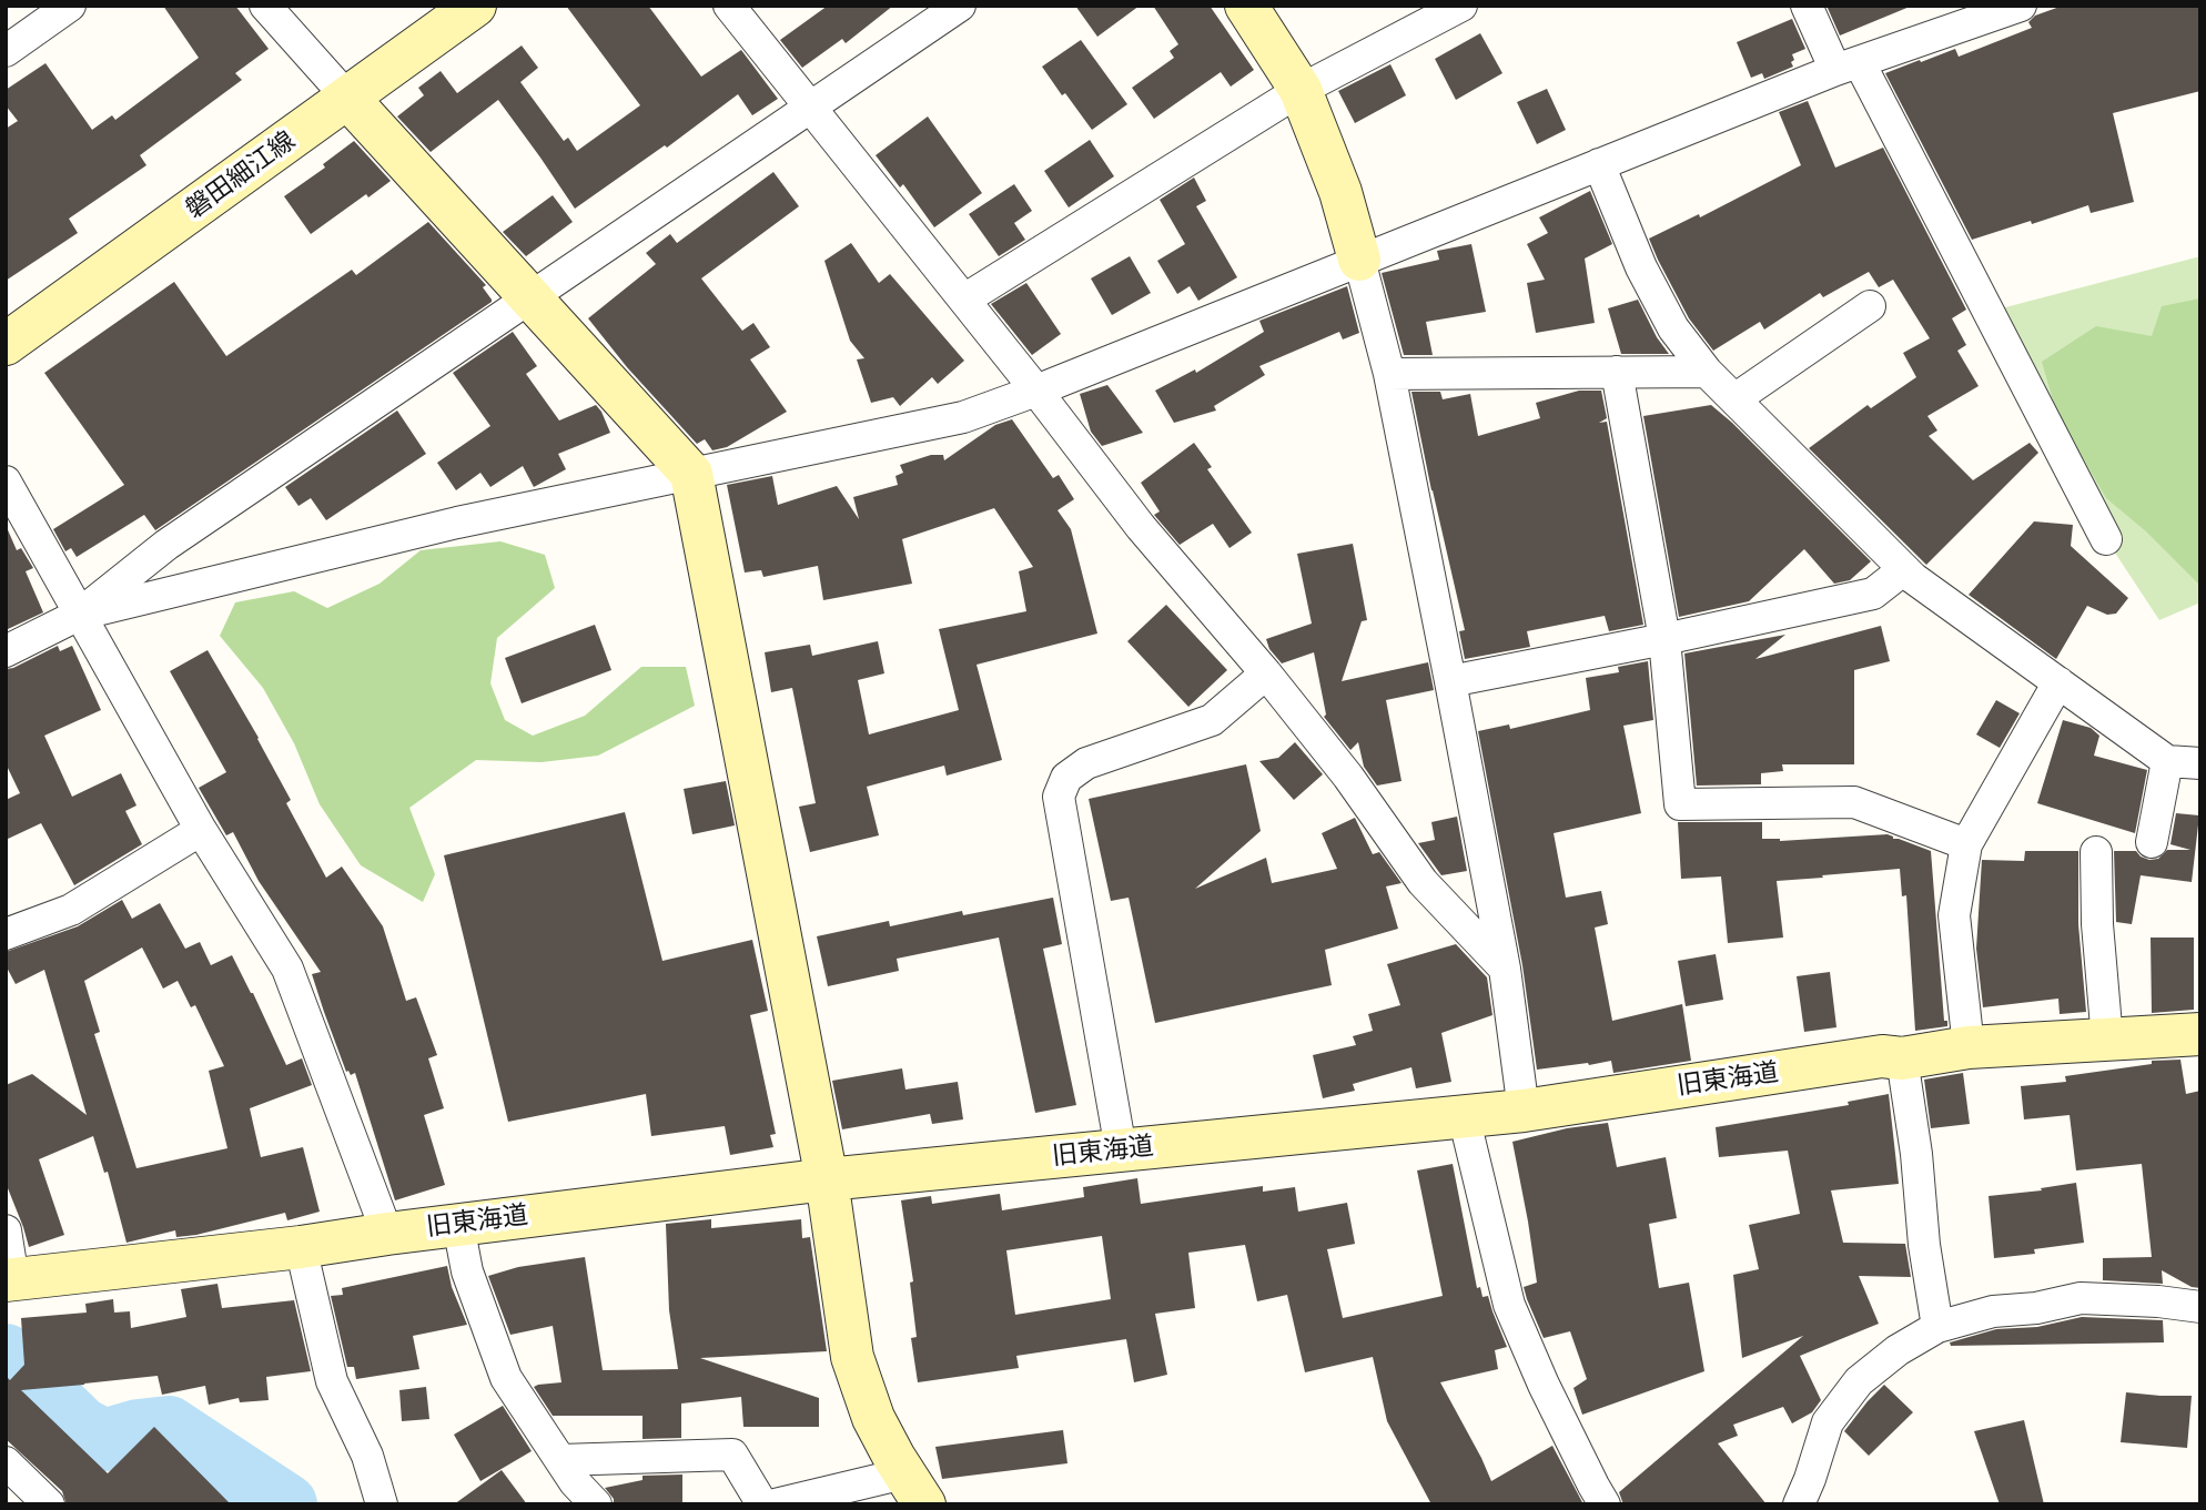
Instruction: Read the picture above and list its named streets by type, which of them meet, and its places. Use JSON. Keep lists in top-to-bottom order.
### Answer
{
  "streets": {
    "street": ["磐田細江線", "旧東海道"]
  }
}
